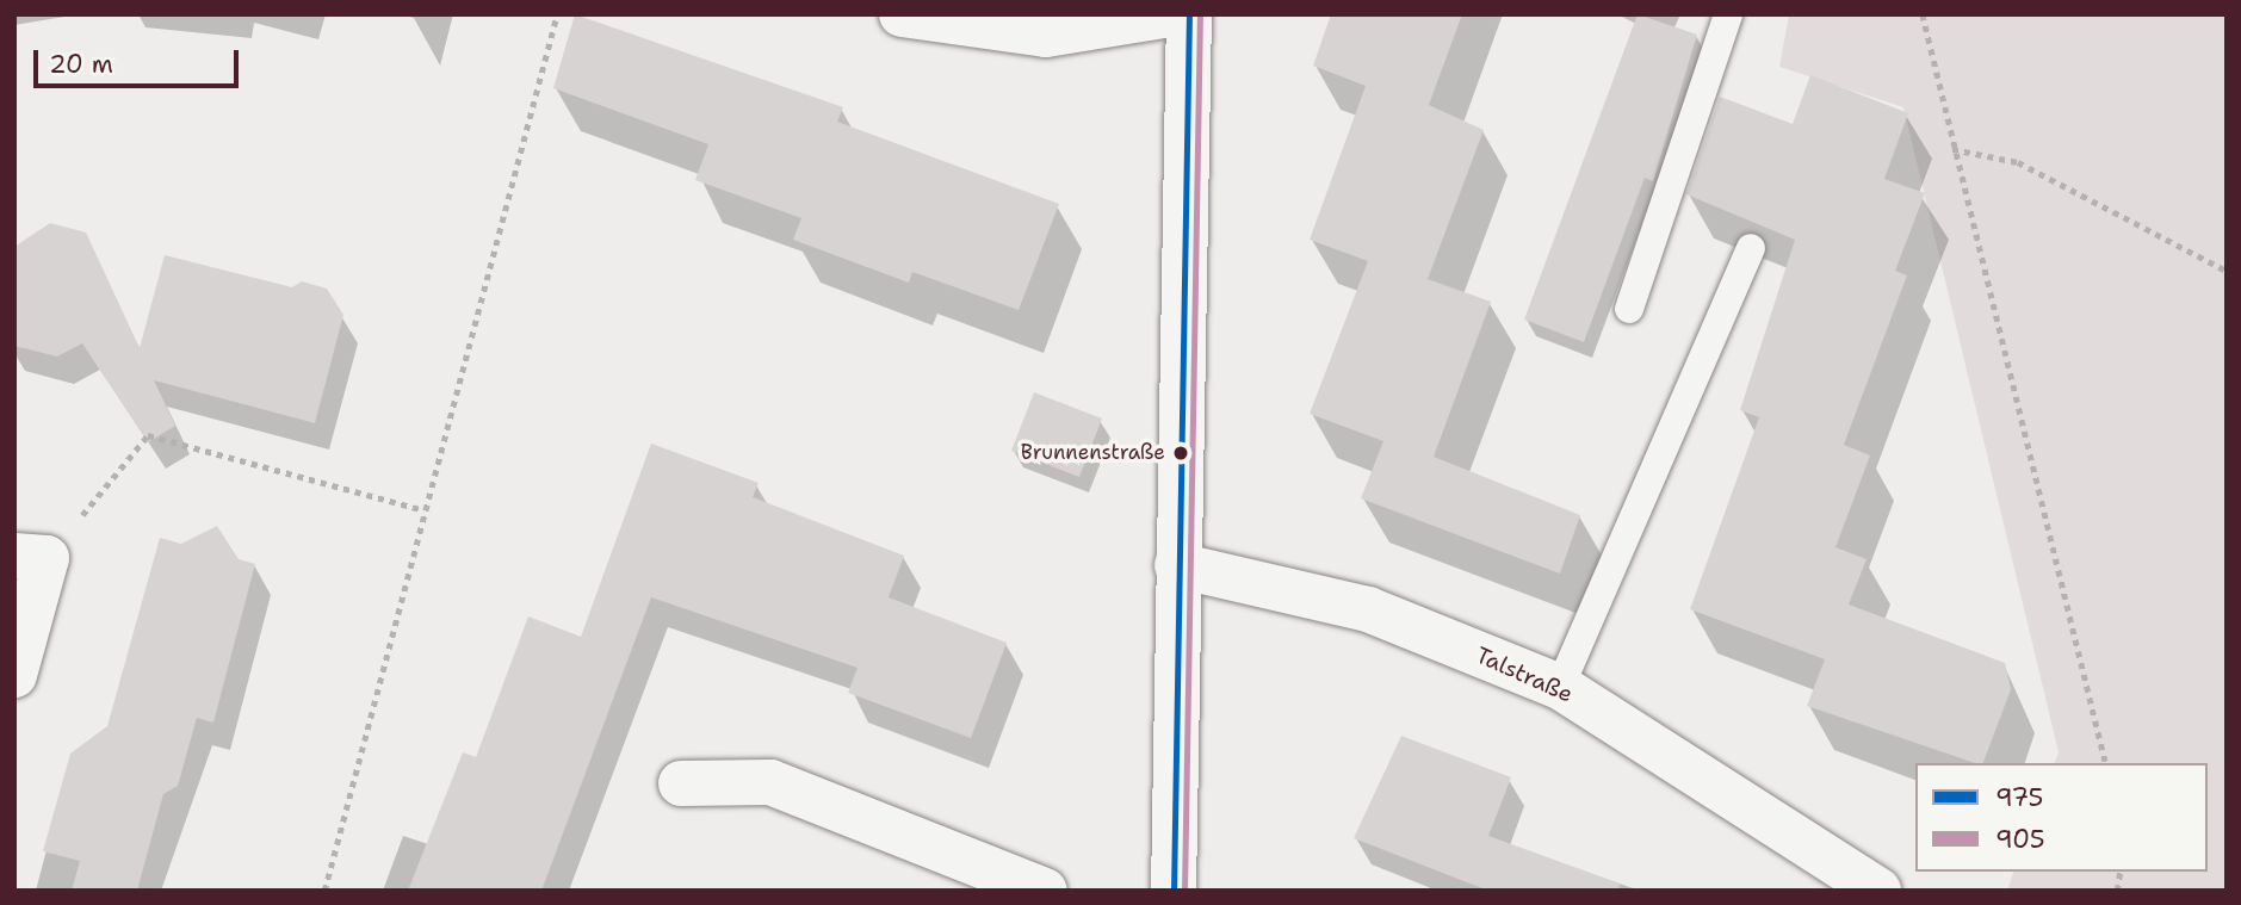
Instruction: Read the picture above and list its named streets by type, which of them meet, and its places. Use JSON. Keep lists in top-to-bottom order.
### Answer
{
  "streets": {
    "street": ["Talstraße"]
  },
  "places": ["Brunnenstraße"],
  "lines": ["transit line 975", "transit line 905"],
  "legend": ["975", "905"],
  "scale_bar": "20 m"
}
